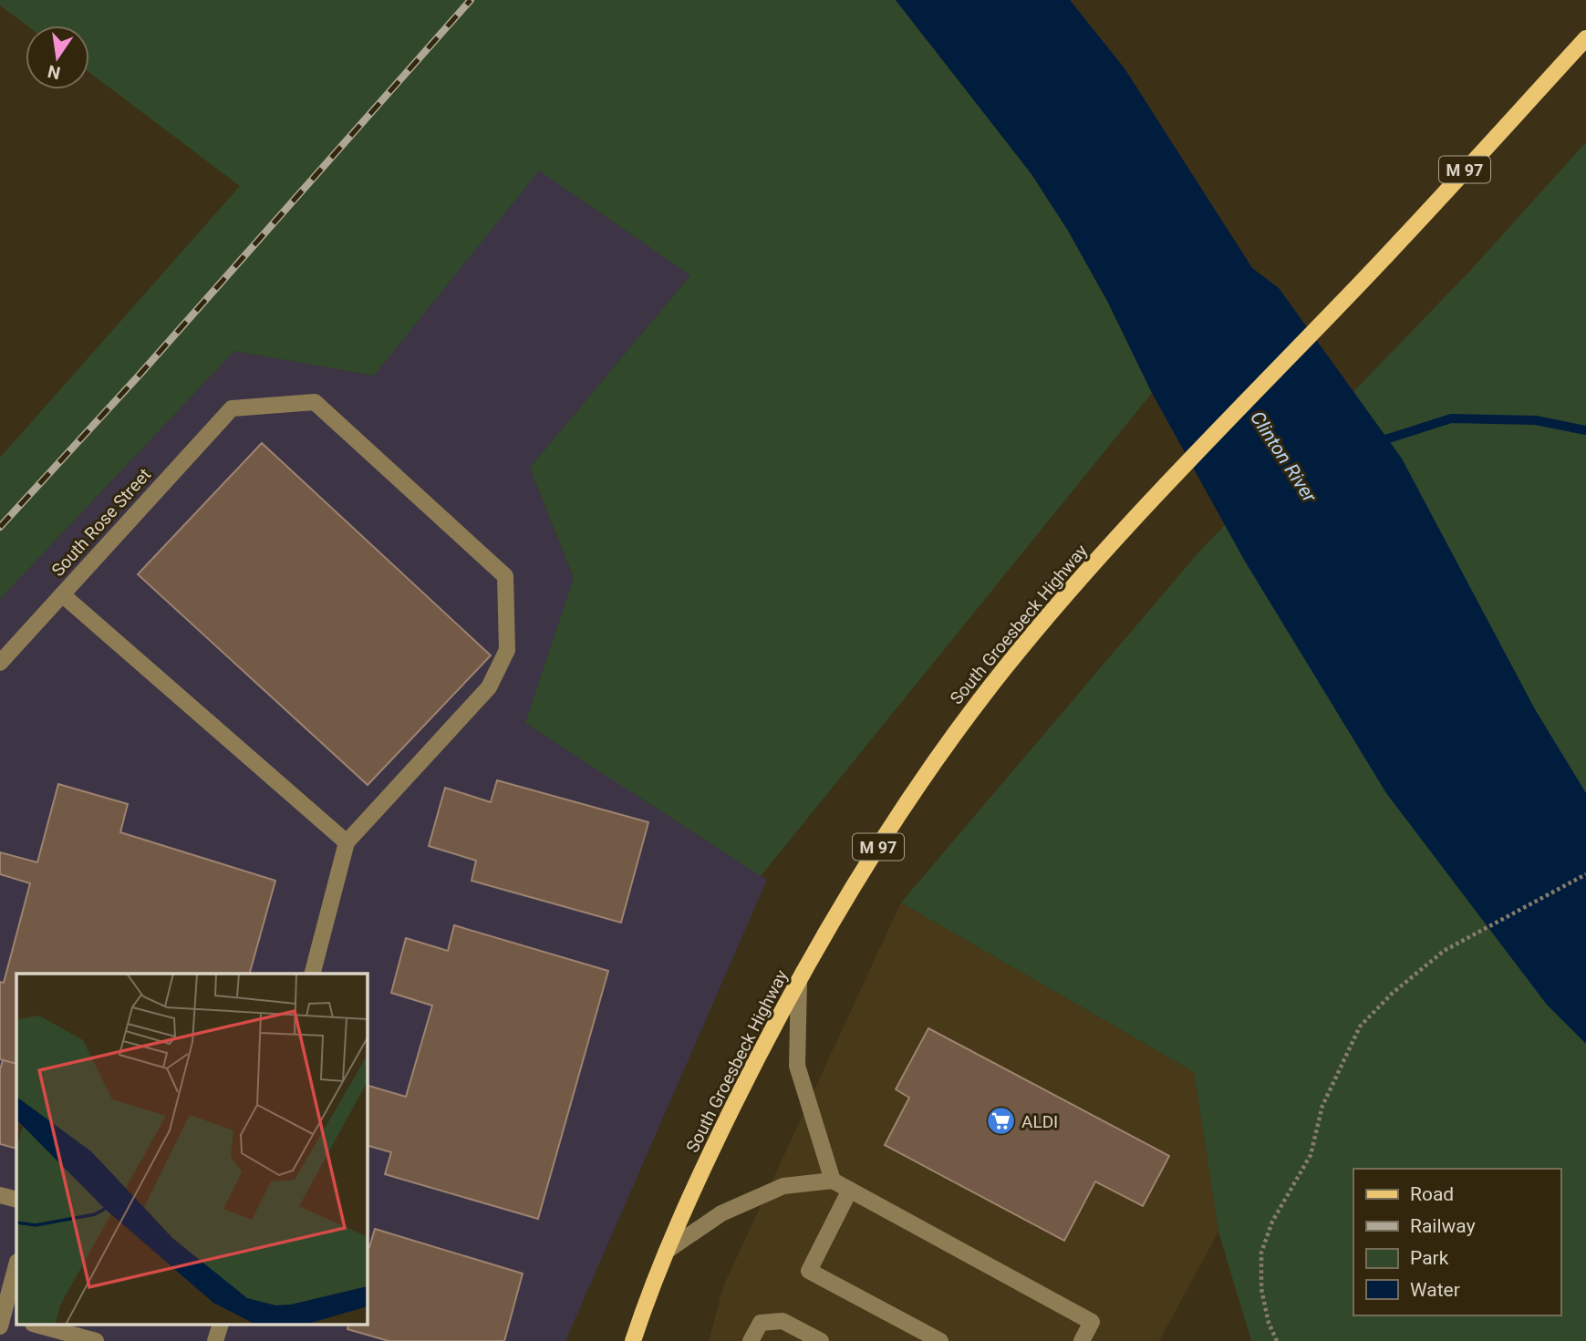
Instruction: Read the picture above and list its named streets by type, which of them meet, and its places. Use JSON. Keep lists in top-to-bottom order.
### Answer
{
  "streets": {
    "main road": ["M 97", "South Groesbeck Highway"],
    "street": ["South Rose Street"]
  },
  "water": ["Clinton River"],
  "places": {
    "supermarket": ["ALDI"]
  },
  "legend": [
    "Road",
    "Railway",
    "Park",
    "Water"
  ],
  "north": "bottom"
}
